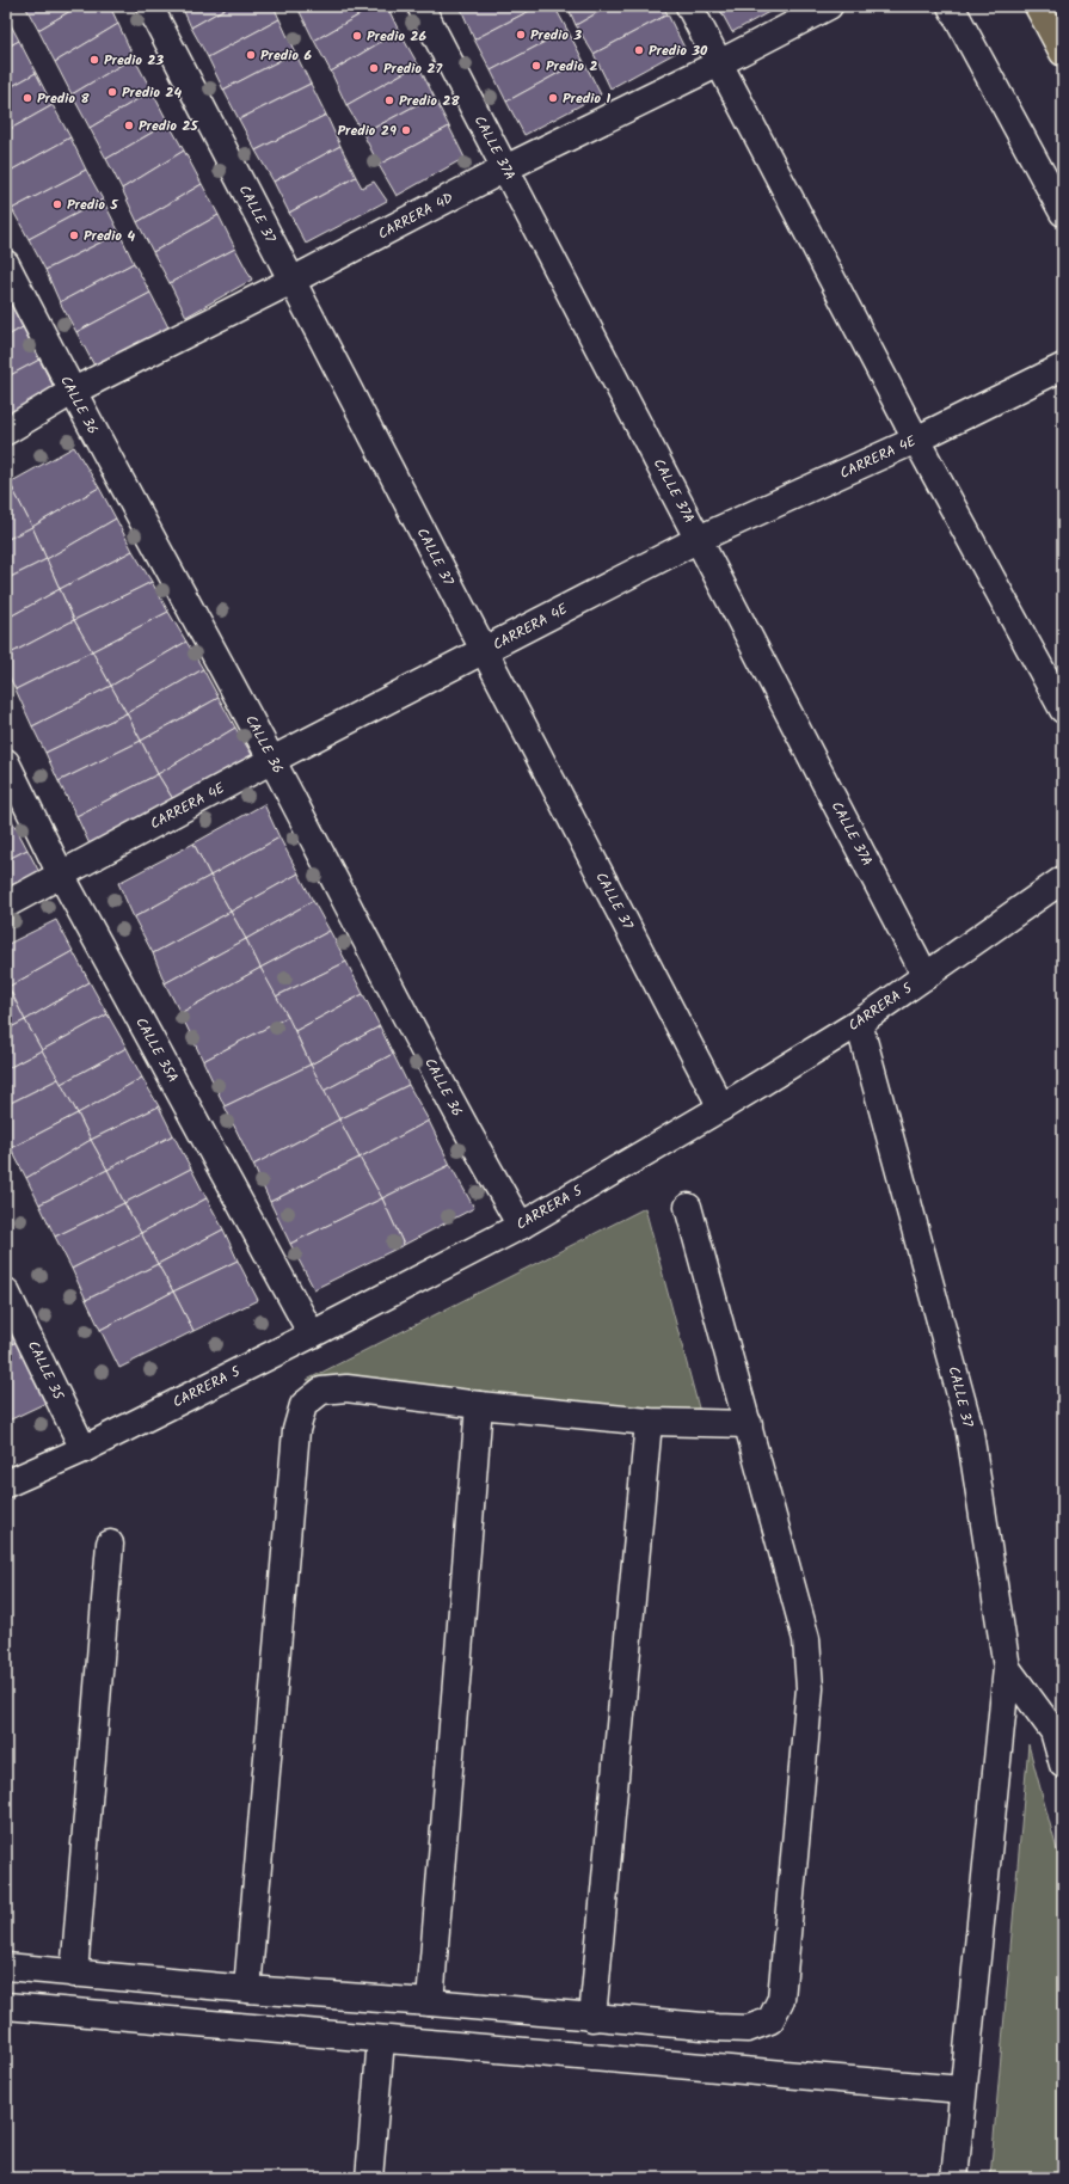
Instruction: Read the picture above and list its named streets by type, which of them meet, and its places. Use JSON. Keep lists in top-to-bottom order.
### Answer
{
  "streets": {
    "street": [
      "CALLE 37A",
      "CALLE 37",
      "CARRERA 4D",
      "CALLE 36",
      "CARRERA 4E",
      "CARRERA 5",
      "CALLE 35A",
      "CALLE 35"
    ]
  },
  "crossings": [
    ["CALLE 37A", "CARRERA 4D"],
    ["CALLE 37A", "CARRERA 4E"],
    ["CALLE 37A", "CARRERA 5"],
    ["CALLE 37", "CARRERA 4D"],
    ["CALLE 37", "CARRERA 4E"],
    ["CALLE 37", "CARRERA 5"],
    ["CARRERA 4D", "CALLE 36"],
    ["CALLE 36", "CARRERA 4E"],
    ["CALLE 36", "CARRERA 5"],
    ["CARRERA 4E", "CALLE 35A"],
    ["CARRERA 5", "CALLE 35A"],
    ["CARRERA 5", "CALLE 35"]
  ],
  "places": [
    "Predio 3",
    "Predio 26",
    "Predio 30",
    "Predio 6",
    "Predio 23",
    "Predio 2",
    "Predio 27",
    "Predio 24",
    "Predio 8",
    "Predio 1",
    "Predio 28",
    "Predio 25",
    "Predio 29",
    "Predio 5",
    "Predio 4"
  ]
}
